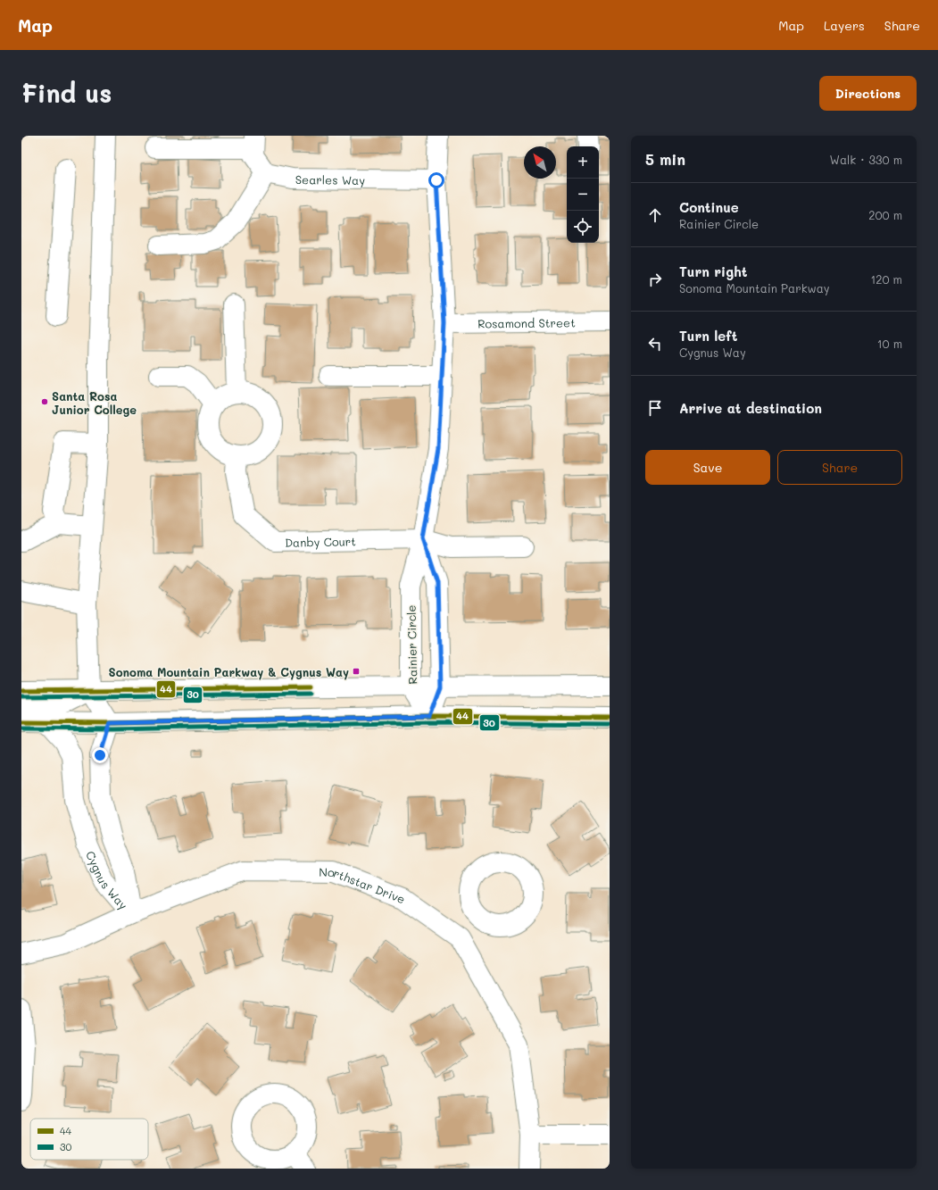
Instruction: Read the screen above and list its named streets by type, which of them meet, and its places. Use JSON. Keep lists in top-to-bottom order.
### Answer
{
  "streets": {
    "street": [
      "Searles Way",
      "Rosamond Street",
      "Danby Court",
      "Rainier Circle",
      "Cygnus Way",
      "Northstar Drive"
    ]
  },
  "crossings": [
    ["Searles Way", "Rainier Circle"],
    ["Rosamond Street", "Rainier Circle"],
    ["Danby Court", "Rainier Circle"],
    ["Cygnus Way", "Northstar Drive"]
  ],
  "places": {
    "other": ["Santa Rosa Junior College"],
    "transit": ["Sonoma Mountain Parkway & Cygnus Way"]
  },
  "lines": ["transit line 44", "transit line 30"],
  "legend": ["44", "30"],
  "north": "top left",
  "page": {
    "header": "Map",
    "nav": ["Map", "Layers", "Share"],
    "buttons": [
      "Directions",
      ["Save", "Share"]
    ],
    "title": "Find us",
    "heading": ["5 min", "Walk · 330 m"],
    "map_buttons": ["+", "−"],
    "list": [
      ["Continue", "Rainier Circle", "200 m"],
      ["Turn right", "Sonoma Mountain Parkway", "120 m"],
      ["Turn left", "Cygnus Way", "10 m"],
      "Arrive at destination"
    ]
  }
}
